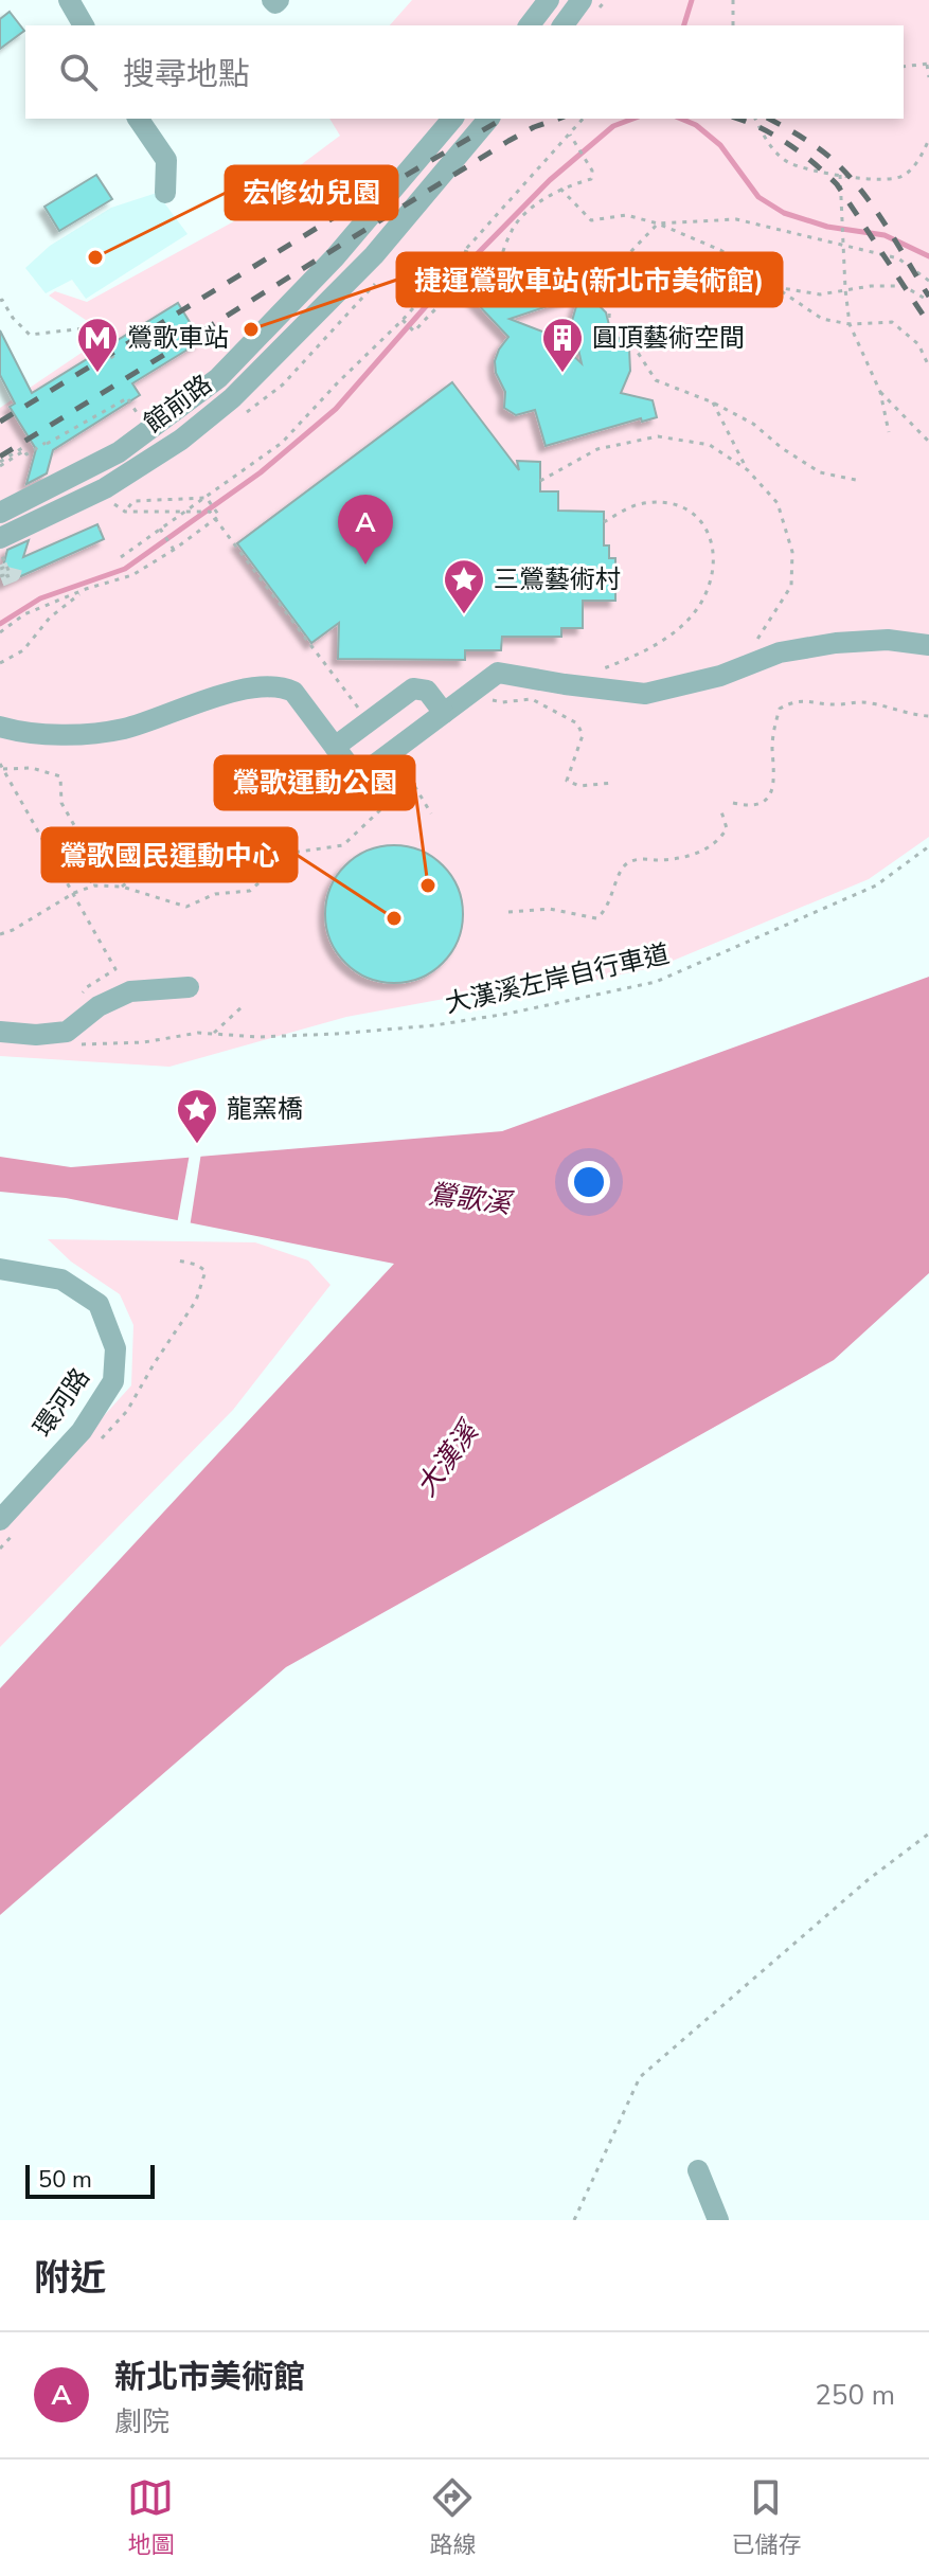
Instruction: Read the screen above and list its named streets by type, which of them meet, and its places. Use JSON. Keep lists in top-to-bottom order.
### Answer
{
  "streets": {
    "street": ["館前路", "環河路"],
    "path": ["大漢溪左岸自行車道"]
  },
  "water": ["鶯歌溪", "大漢溪"],
  "places": {
    "other": [
      "宏修幼兒園",
      "捷運鶯歌車站(新北市美術館)",
      "鶯歌運動公園",
      "鶯歌國民運動中心"
    ],
    "metro station": ["鶯歌車站"],
    "building": ["圓頂藝術空間"],
    "place": ["三鶯藝術村", "龍窯橋"]
  },
  "scale_bar": "50 m",
  "page": {
    "search": "搜尋地點",
    "pins": "A",
    "scale": "50 m",
    "heading": "附近",
    "list": [
      {
        "mark": "A",
        "name": "新北市美術館",
        "note": "劇院",
        "value": "250 m"
      }
    ],
    "nav": ["地圖", "路線", "已儲存"]
  }
}
